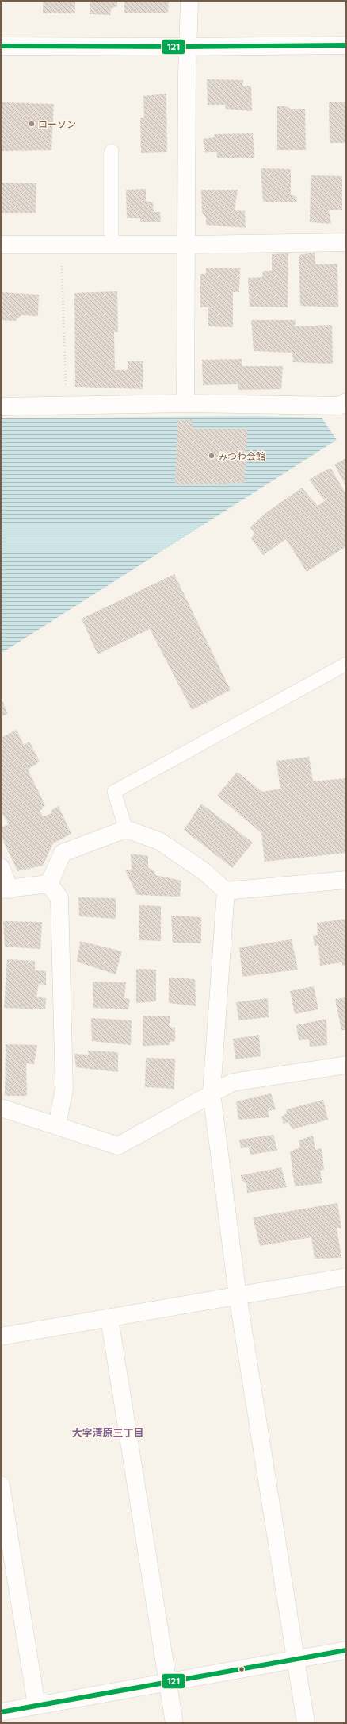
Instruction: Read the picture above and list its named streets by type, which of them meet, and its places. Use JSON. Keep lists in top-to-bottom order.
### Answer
{
  "districts": ["大字清原三丁目"],
  "places": ["ローソン", "みつわ会館"],
  "lines": ["transit line 121"]
}
